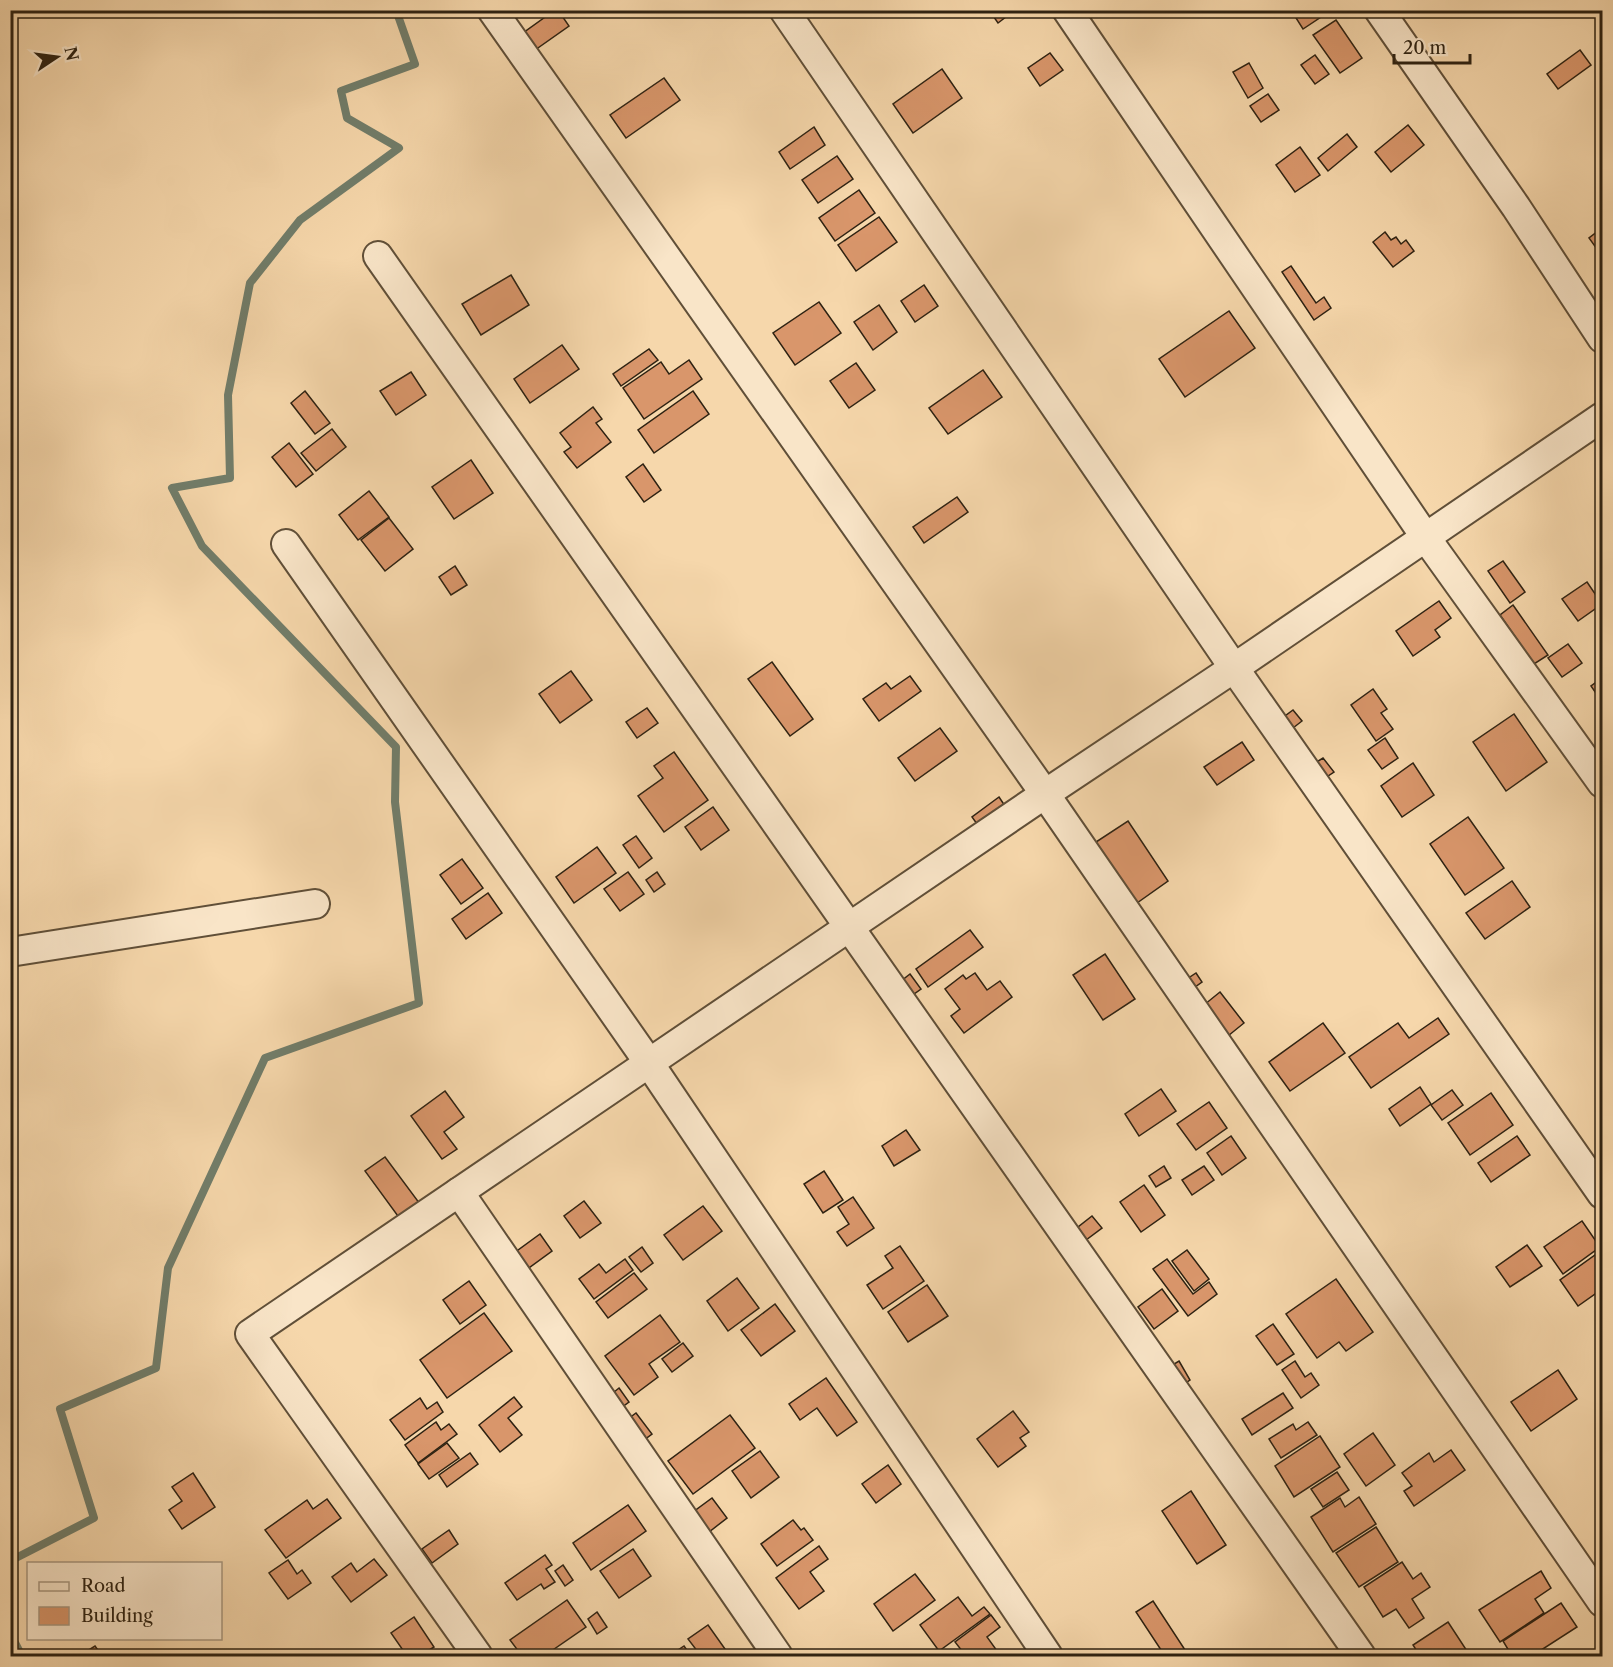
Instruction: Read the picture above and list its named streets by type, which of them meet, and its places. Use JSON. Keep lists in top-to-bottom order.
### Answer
{
  "legend": ["Road", "Building"],
  "scale_bar": "20 m",
  "north": "right"
}
